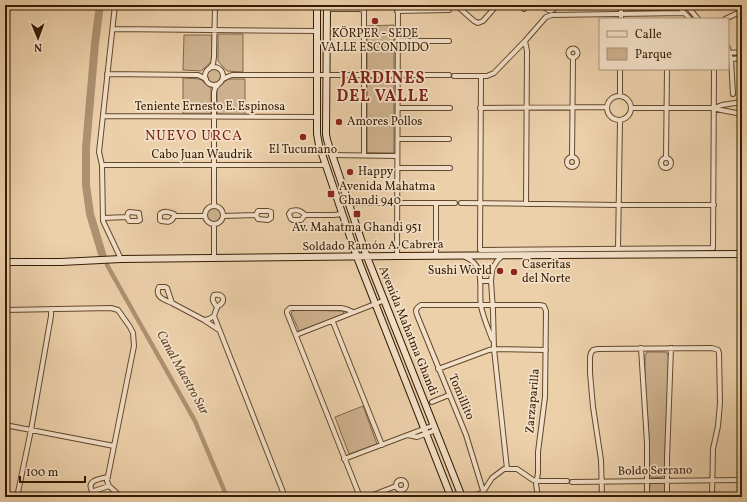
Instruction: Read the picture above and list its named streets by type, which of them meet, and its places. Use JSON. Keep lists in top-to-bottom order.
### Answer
{
  "streets": {
    "main road": ["Soldado Ramón A. Cabrera", "Avenida Mahatma Ghandi"],
    "street": [
      "Teniente Ernesto E. Espinosa",
      "Cabo Juan Waudrik",
      "Tomillito",
      "Zarzaparilla",
      "Boldo Serrano"
    ]
  },
  "crossings": [
    ["Teniente Ernesto E. Espinosa", "Avenida Mahatma Ghandi"],
    ["Cabo Juan Waudrik", "Avenida Mahatma Ghandi"],
    ["Soldado Ramón A. Cabrera", "Avenida Mahatma Ghandi"],
    ["Zarzaparilla", "Boldo Serrano"]
  ],
  "districts": ["JARDINES DEL VALLE", "NUEVO URCA"],
  "water": ["Canal Maestro Sur"],
  "places": {
    "other": [
      "KÖRPER - SEDE VALLE ESCONDIDO",
      "Amores Pollos",
      "El Tucumano",
      "Happy",
      "Sushi World",
      "Caseritas del Norte"
    ],
    "transit": ["Avenida Mahatma Ghandi 940", "Av. Mahatma Ghandi 951"]
  },
  "legend": ["Calle", "Parque"],
  "scale_bar": "100 m",
  "north": "bottom"
}
